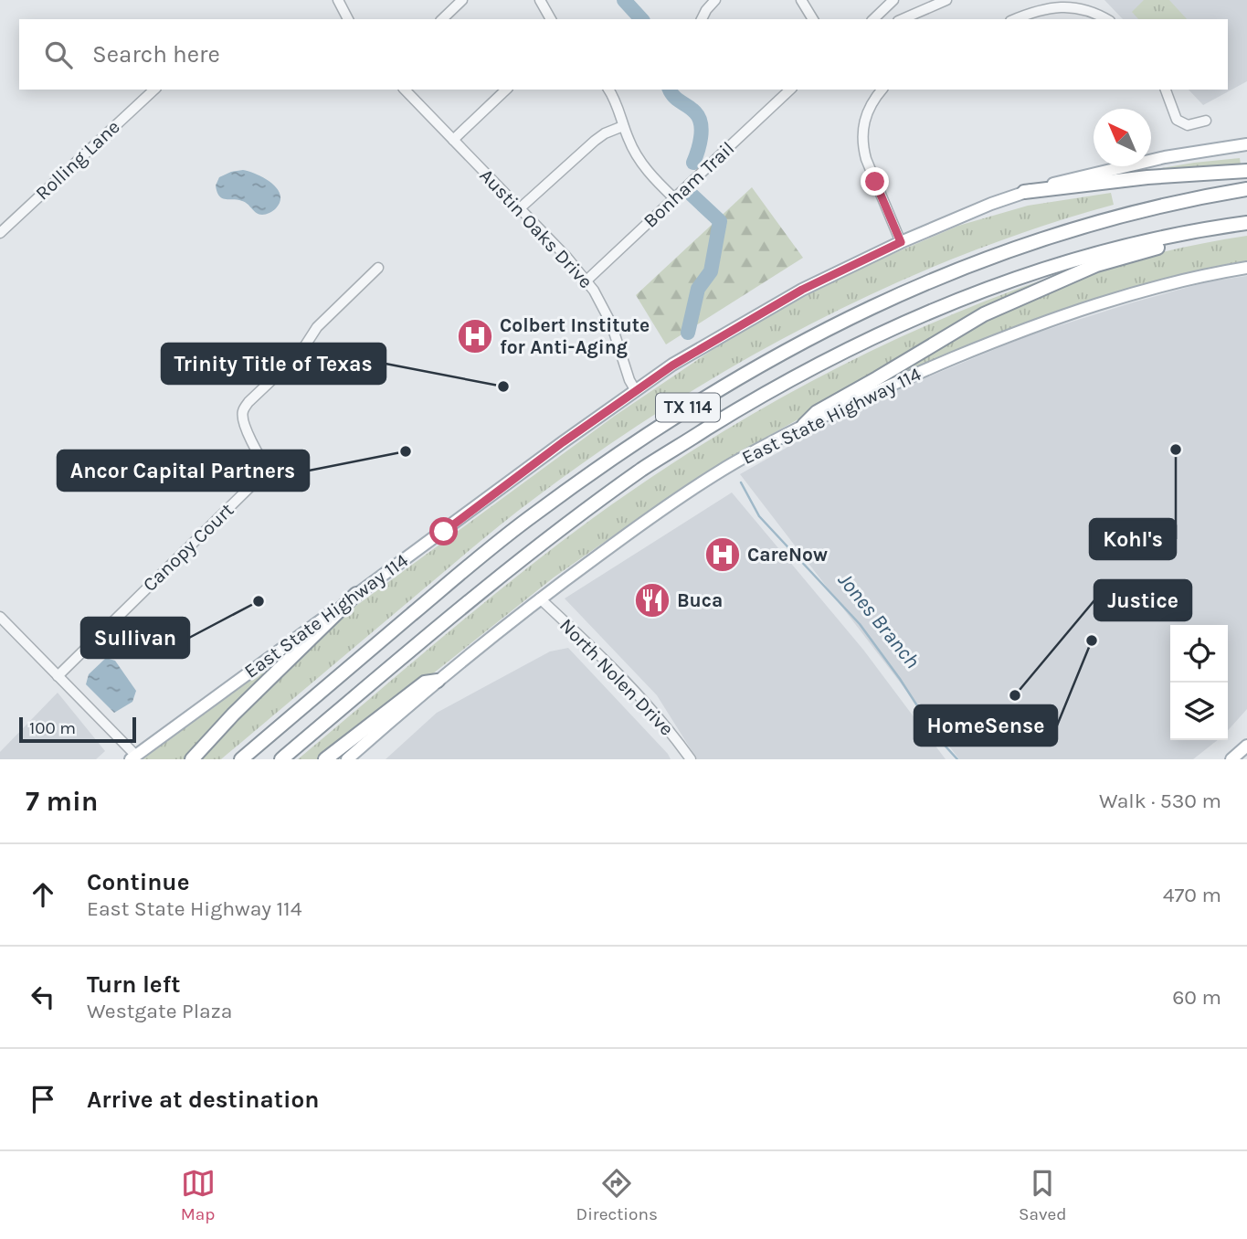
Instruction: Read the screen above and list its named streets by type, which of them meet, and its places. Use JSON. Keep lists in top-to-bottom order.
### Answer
{
  "streets": {
    "highway": ["TX 114"],
    "main road": ["East State Highway 114"],
    "street": [
      "Rolling Lane",
      "Bonham Trail",
      "Austin Oaks Drive",
      "Canopy Court",
      "North Nolen Drive"
    ]
  },
  "crossings": [
    ["Bonham Trail", "Austin Oaks Drive"],
    ["Austin Oaks Drive", "East State Highway 114"],
    ["East State Highway 114", "North Nolen Drive"]
  ],
  "water": ["Jones Branch"],
  "places": {
    "hospital": ["Colbert Institute for Anti-Aging", "CareNow"],
    "other": [
      "Trinity Title of Texas",
      "Kohl's",
      "Ancor Capital Partners",
      "Sullivan",
      "HomeSense",
      "Justice"
    ],
    "restaurant": ["Buca"]
  },
  "scale_bar": "100 m",
  "north": "top left",
  "page": {
    "search": "Search here",
    "scale": "100 m",
    "heading": ["7 min", "Walk · 530 m"],
    "list": [
      ["Continue", "East State Highway 114", "470 m"],
      ["Turn left", "Westgate Plaza", "60 m"],
      "Arrive at destination"
    ],
    "nav": ["Map", "Directions", "Saved"]
  }
}
